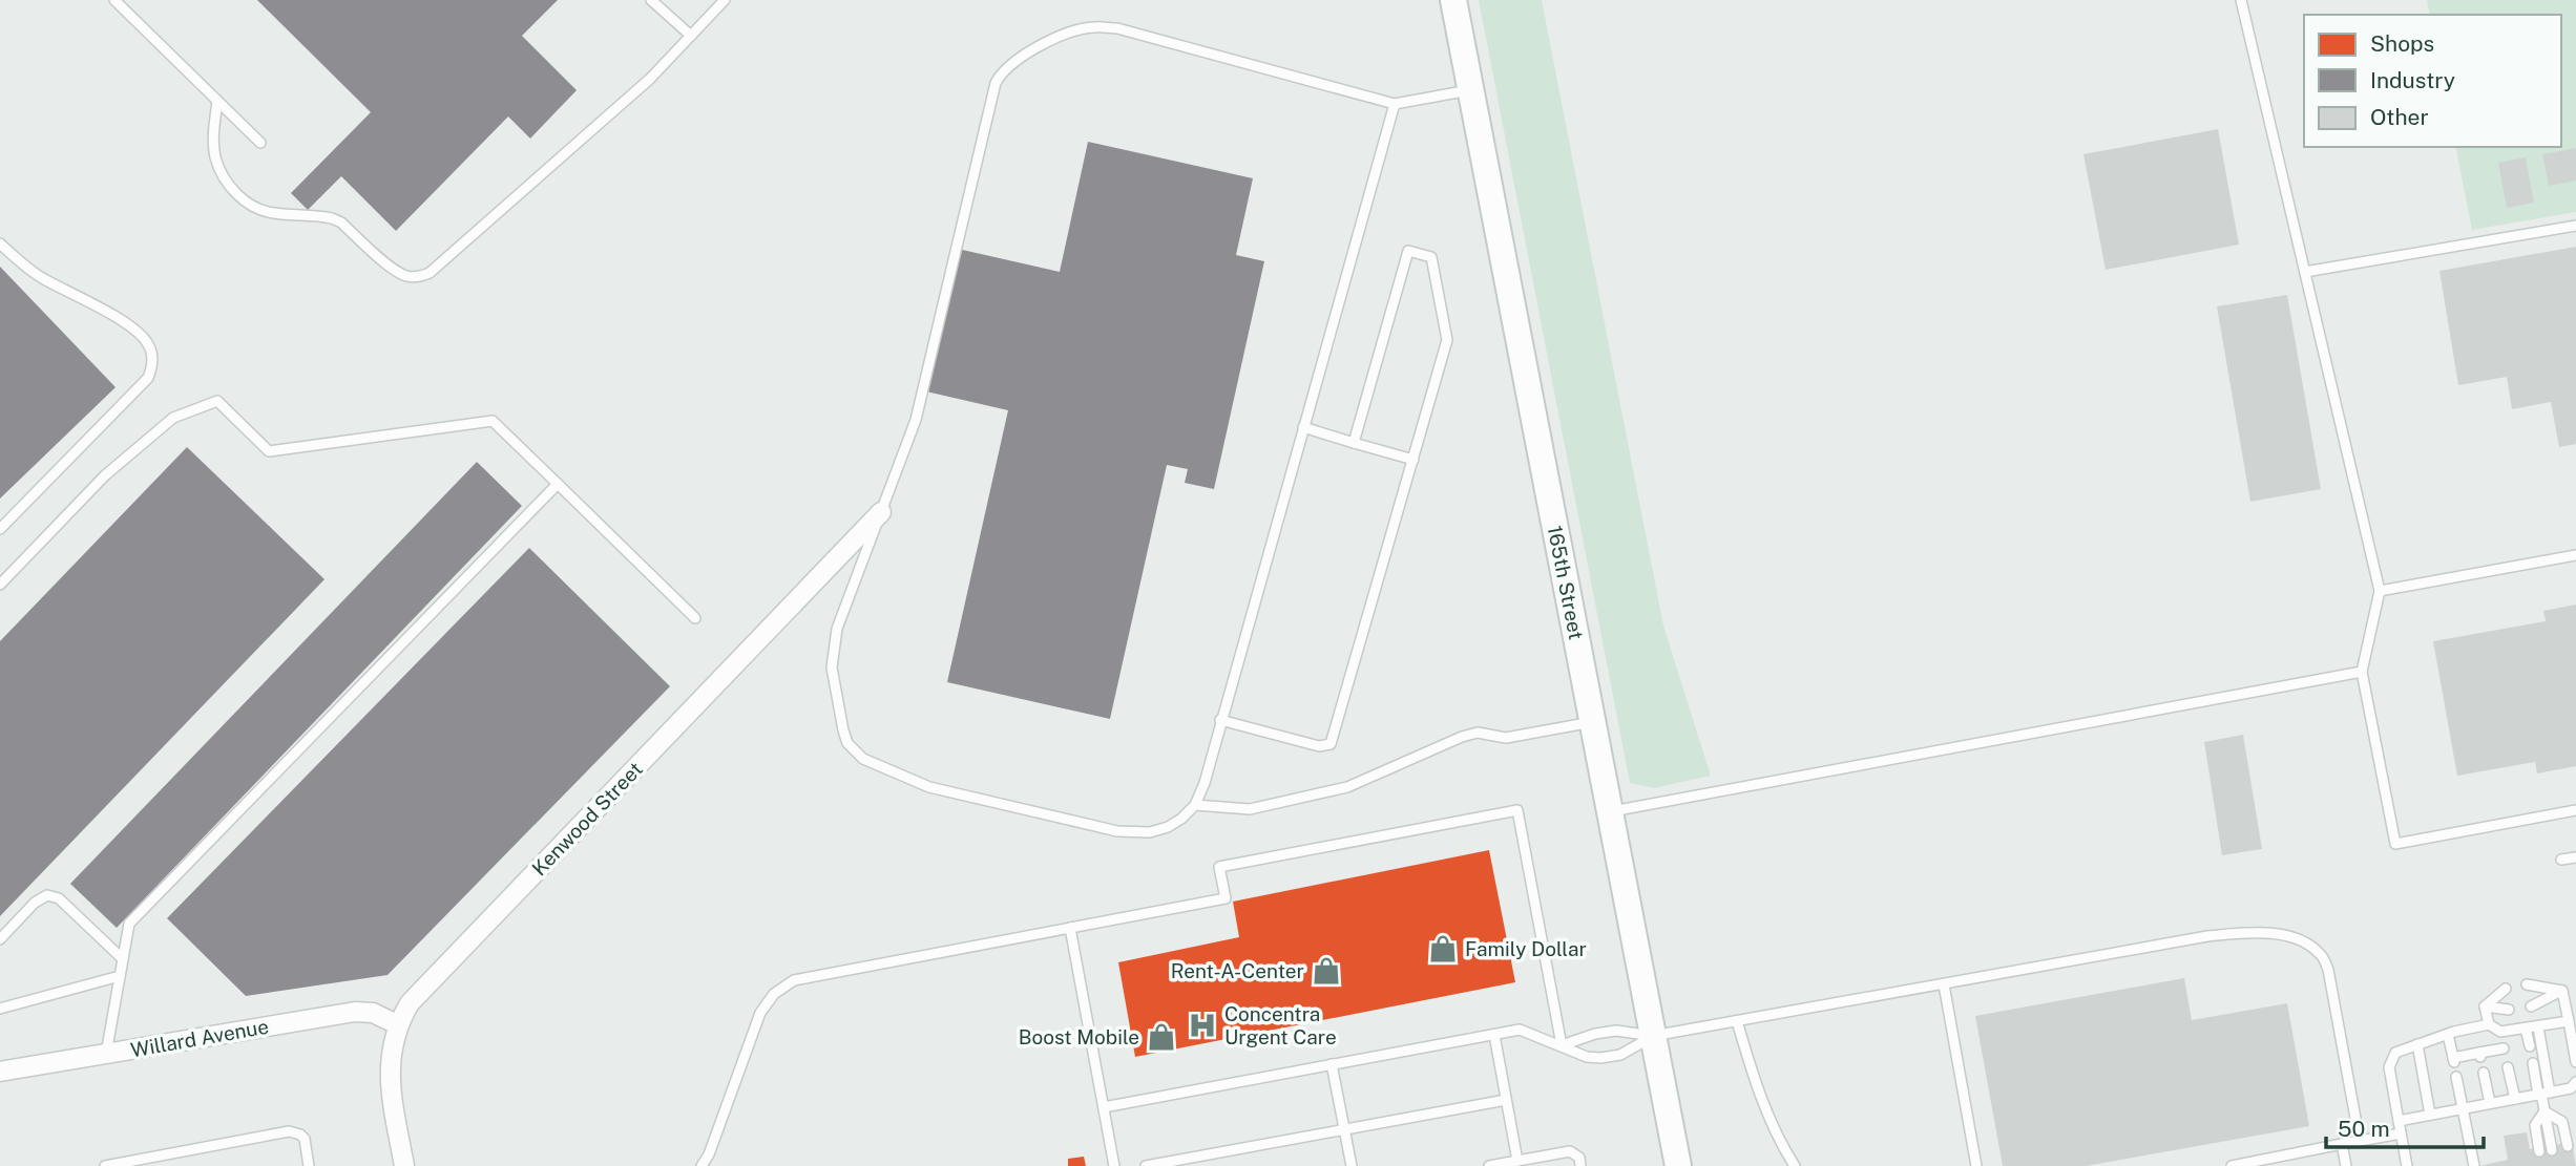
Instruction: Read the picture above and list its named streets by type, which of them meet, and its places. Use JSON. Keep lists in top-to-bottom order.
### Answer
{
  "streets": {
    "main road": ["165th Street"],
    "street": ["Kenwood Street", "Willard Avenue"]
  },
  "crossings": [
    ["Kenwood Street", "Willard Avenue"]
  ],
  "places": {
    "shop": ["Family Dollar", "Rent-A-Center", "Boost Mobile"],
    "hospital": ["Concentra Urgent Care"]
  },
  "legend": ["Shops", "Industry", "Other"],
  "scale_bar": "50 m"
}
